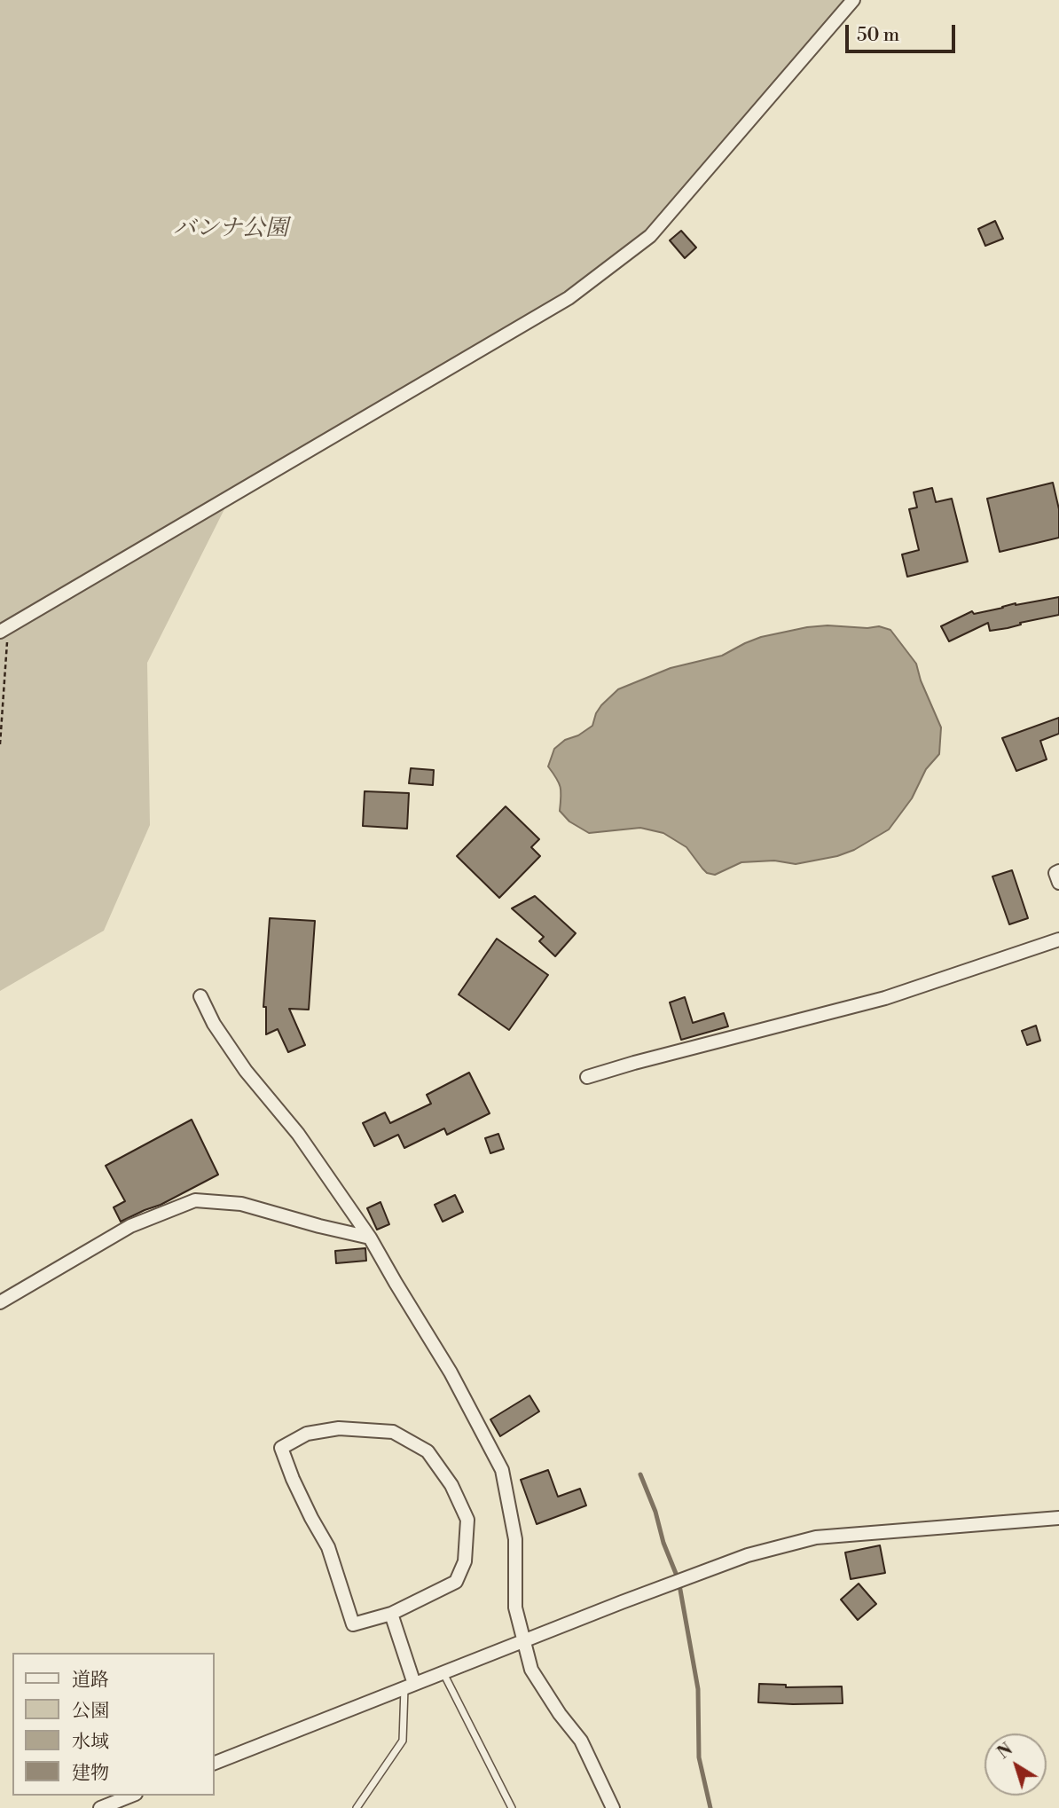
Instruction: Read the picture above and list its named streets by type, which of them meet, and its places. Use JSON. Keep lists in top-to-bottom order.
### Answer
{
  "parks": ["バンナ公園"],
  "legend": [
    "道路",
    "公園",
    "水域",
    "建物"
  ],
  "scale_bar": "50 m",
  "north": "top left"
}
